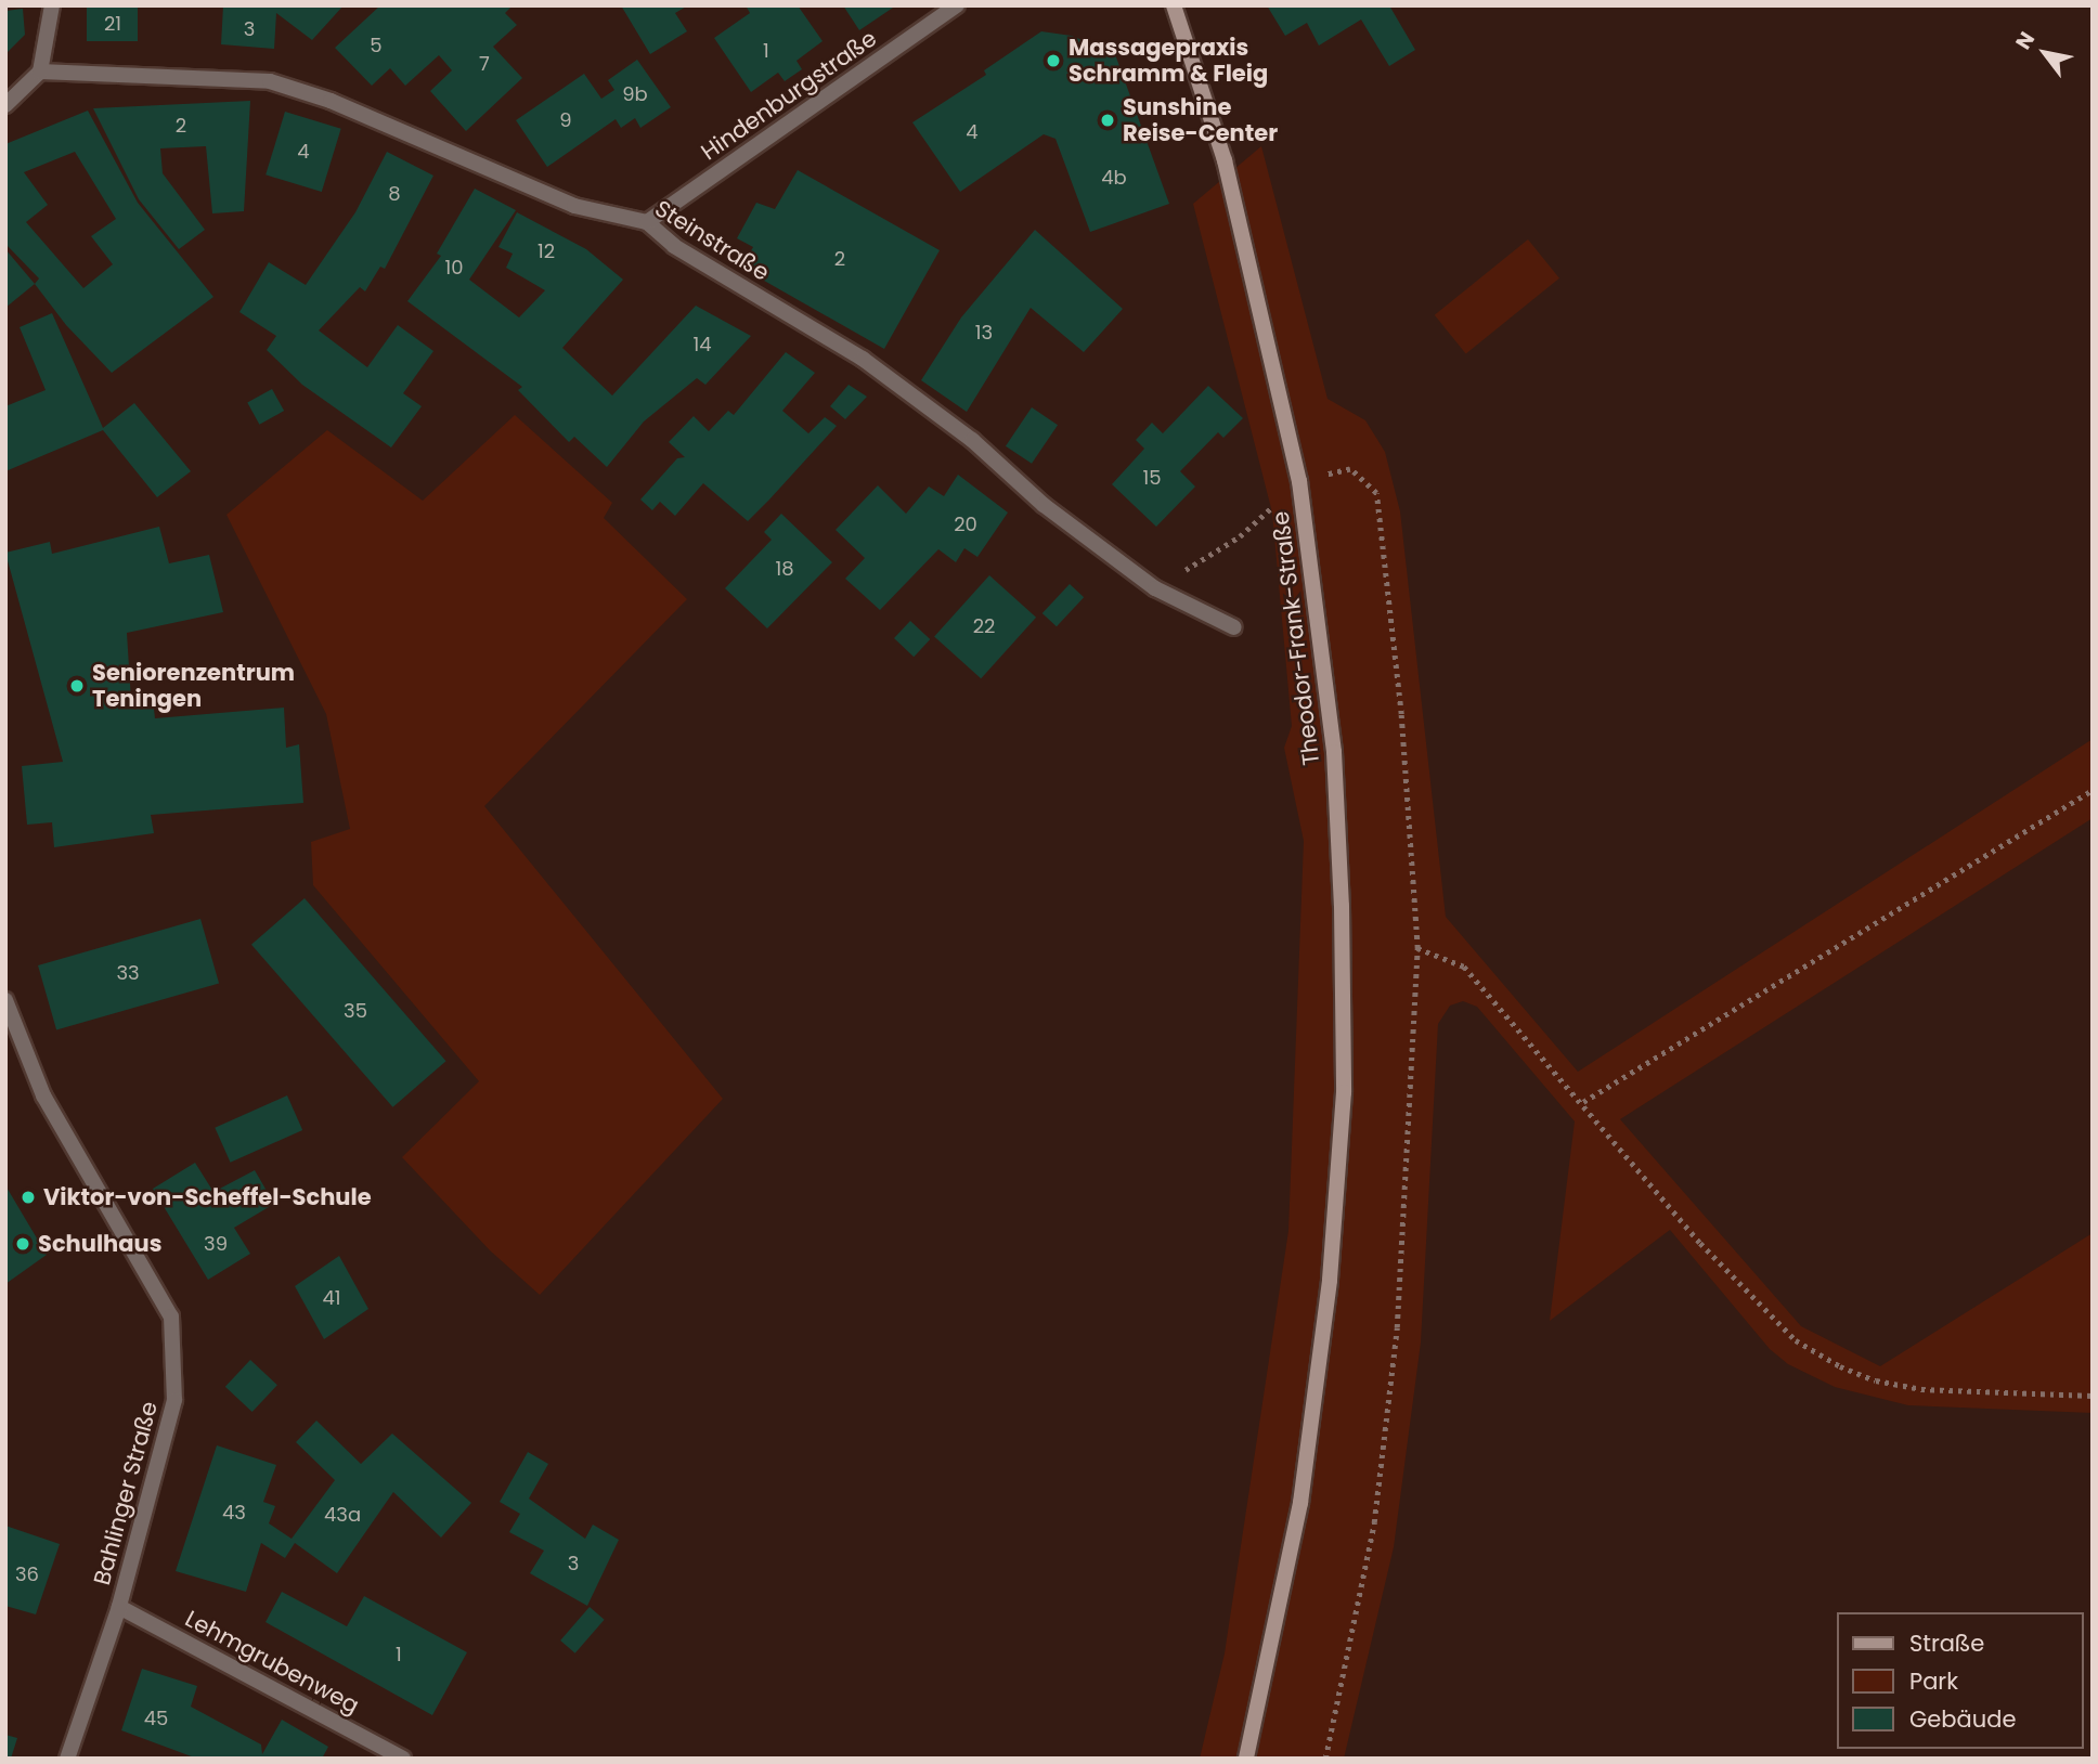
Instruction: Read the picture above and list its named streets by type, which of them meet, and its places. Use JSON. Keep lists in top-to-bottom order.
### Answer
{
  "streets": {
    "main road": ["Theodor-Frank-Straße"],
    "street": [
      "Hindenburgstraße",
      "Steinstraße",
      "Bahlinger Straße",
      "Lehmgrubenweg"
    ]
  },
  "crossings": [
    ["Hindenburgstraße", "Steinstraße"],
    ["Bahlinger Straße", "Lehmgrubenweg"]
  ],
  "places": [
    "Massagepraxis Schramm & Fleig",
    "Sunshine Reise-Center",
    "Seniorenzentrum Teningen",
    "Viktor-von-Scheffel-Schule",
    "Schulhaus"
  ],
  "house_numbers": [
    "21",
    "3",
    "5",
    "1",
    "7",
    "9b",
    "9",
    "2",
    "4",
    "4",
    "4b",
    "8",
    "12",
    "2",
    "10",
    "13",
    "14",
    "15",
    "20",
    "18",
    "22",
    "33",
    "35",
    "39",
    "41",
    "43",
    "43a",
    "3",
    "36",
    "1",
    "45"
  ],
  "legend": ["Straße", "Park", "Gebäude"],
  "north": "top left"
}
